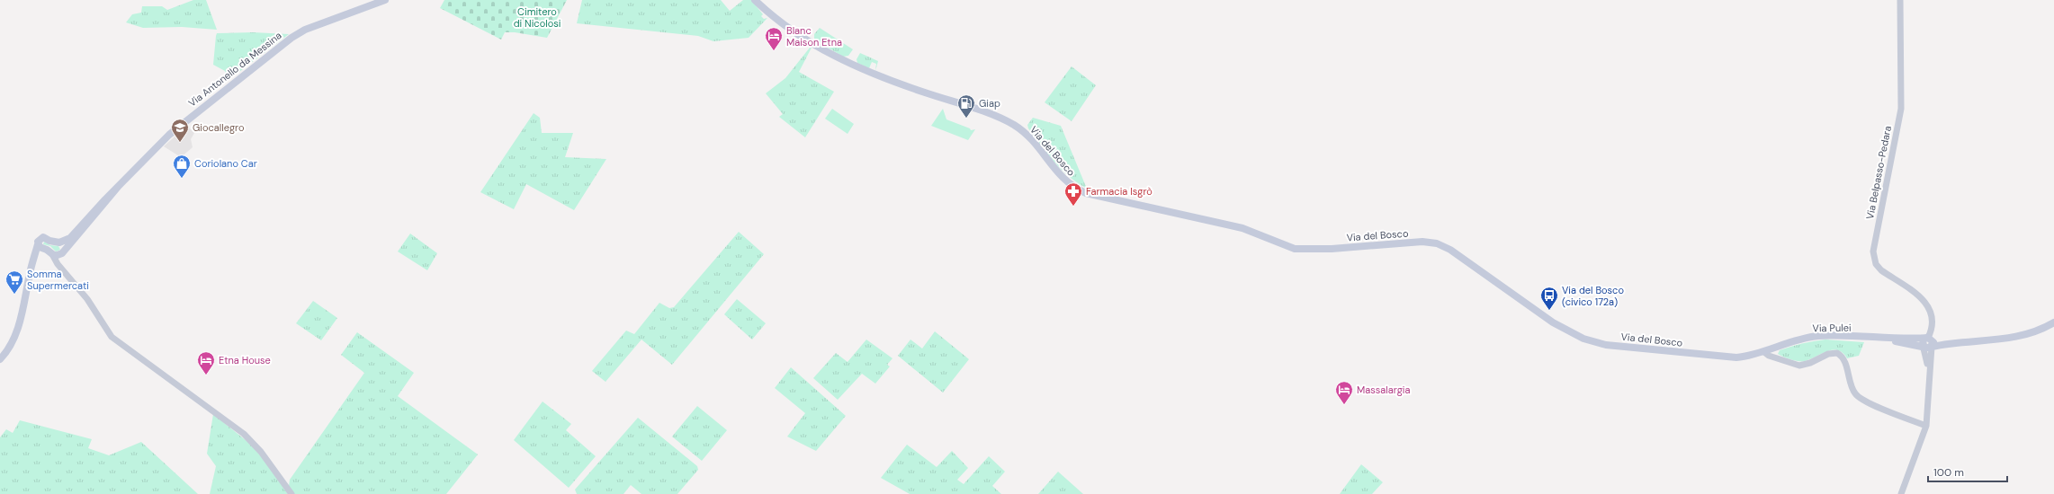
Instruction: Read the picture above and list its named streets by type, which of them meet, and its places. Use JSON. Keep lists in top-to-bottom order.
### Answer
{
  "streets": {
    "main road": ["Via Antonello da Messina", "Via del Bosco", "Via Pulei"],
    "street": ["Via Belpasso-Pedara"]
  },
  "crossings": [
    ["Via del Bosco", "Via Pulei"]
  ],
  "parks": ["Cimitero di Nicolosi"],
  "places": {
    "hotel": ["Blanc Maison Etna", "Etna House", "Massalargia"],
    "fuel station": ["Giap"],
    "school or university": ["Giocallegro"],
    "shop": ["Coriolano Car"],
    "pharmacy": ["Farmacia Isgrò"],
    "supermarket": ["Somma Supermercati"],
    "bus stop": ["Via del Bosco (civico 172a)"]
  },
  "scale_bar": "100 m"
}
